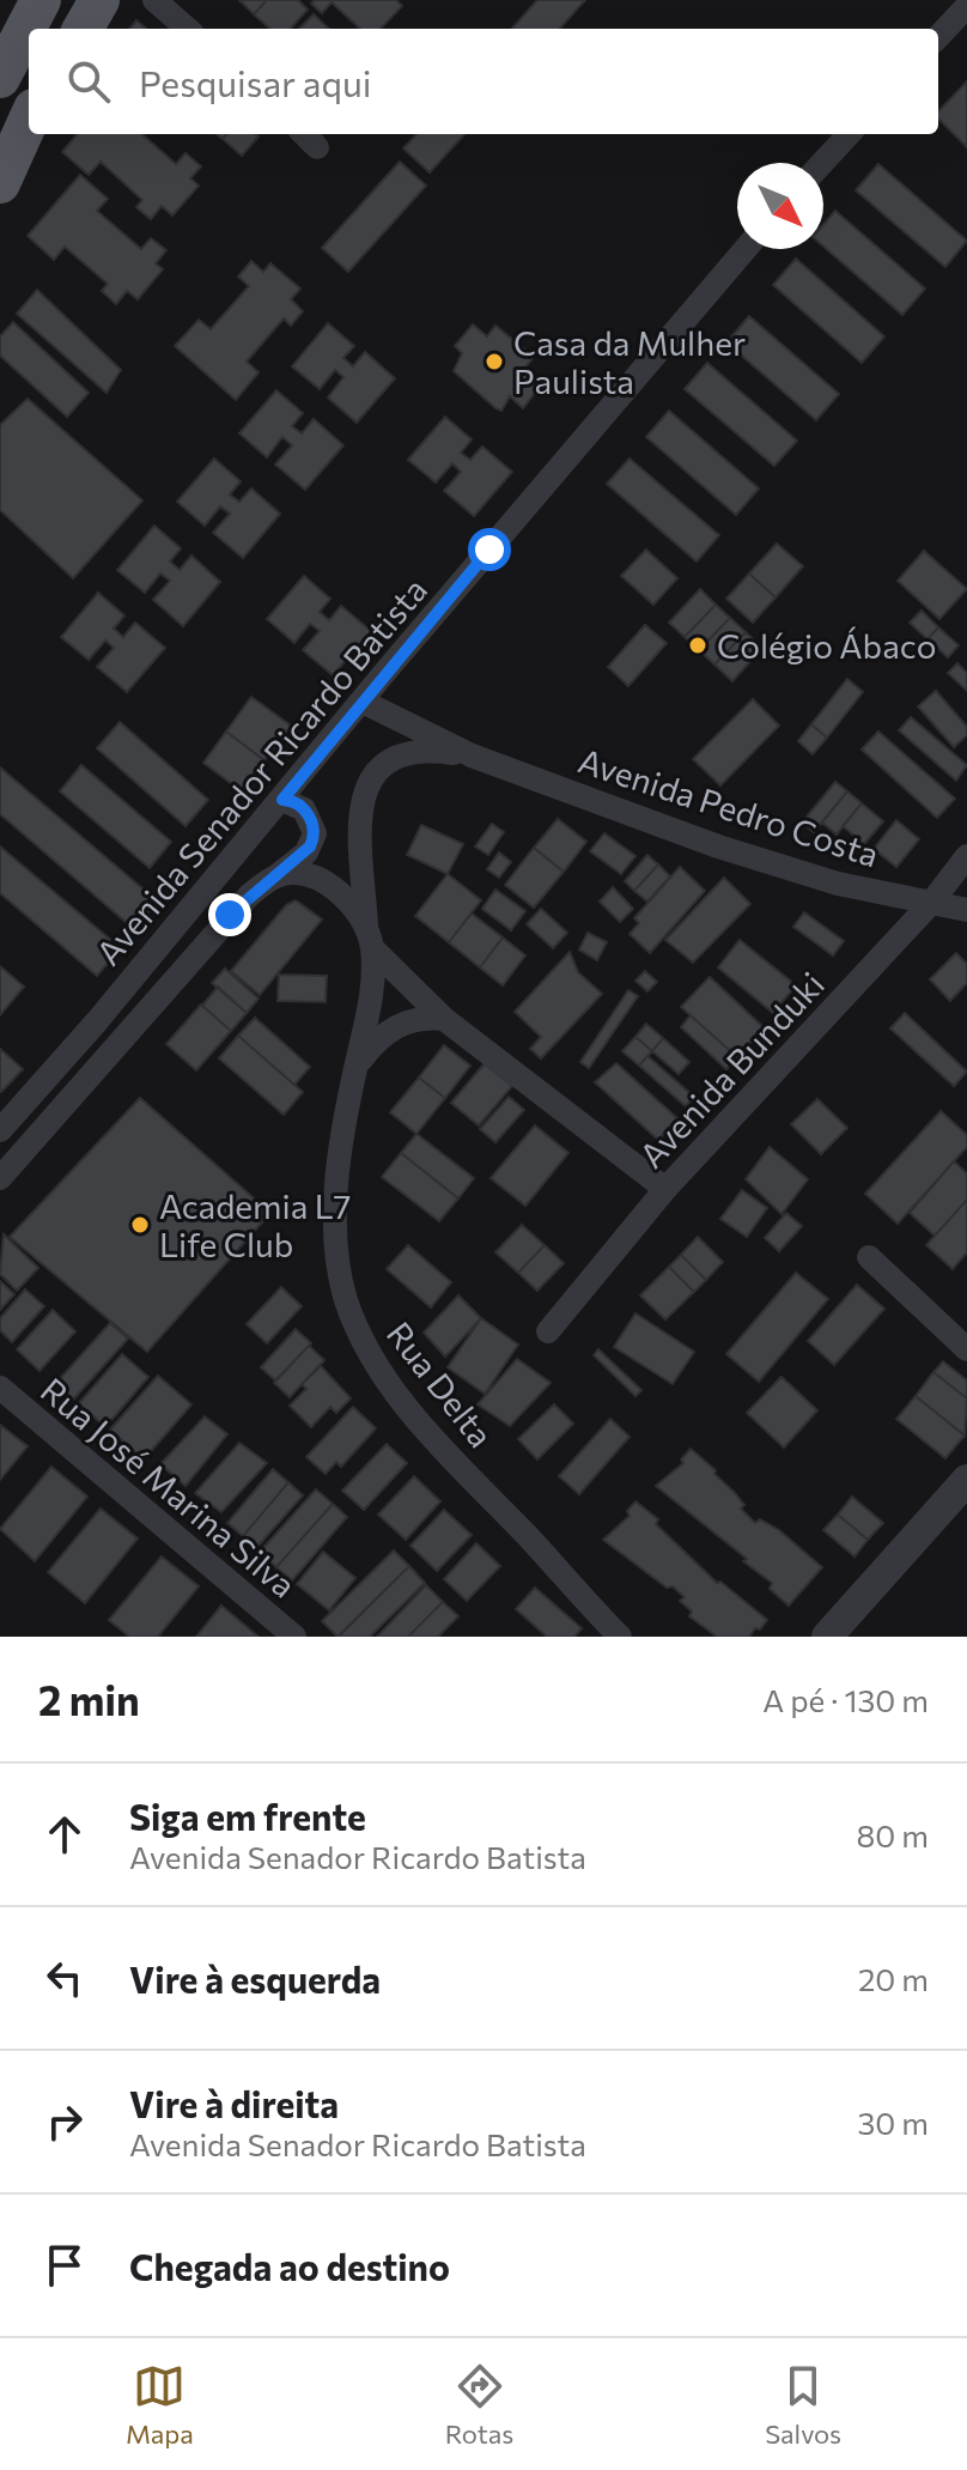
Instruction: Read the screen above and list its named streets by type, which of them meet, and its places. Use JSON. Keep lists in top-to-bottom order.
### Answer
{
  "streets": {
    "street": [
      "Avenida Senador Ricardo Batista",
      "Avenida Pedro Costa",
      "Avenida Bunduki",
      "Rua Delta",
      "Rua José Marina Silva"
    ]
  },
  "crossings": [
    ["Avenida Pedro Costa", "Avenida Bunduki"],
    ["Avenida Pedro Costa", "Rua Delta"]
  ],
  "places": ["Casa da Mulher Paulista", "Colégio Ábaco", "Academia L7 Life Club"],
  "north": "bottom right",
  "page": {
    "search": "Pesquisar aqui",
    "heading": ["2 min", "A pé · 130 m"],
    "list": [
      ["Siga em frente", "Avenida Senador Ricardo Batista", "80 m"],
      ["Vire à esquerda", "20 m"],
      ["Vire à direita", "Avenida Senador Ricardo Batista", "30 m"],
      "Chegada ao destino"
    ],
    "nav": ["Mapa", "Rotas", "Salvos"]
  }
}
